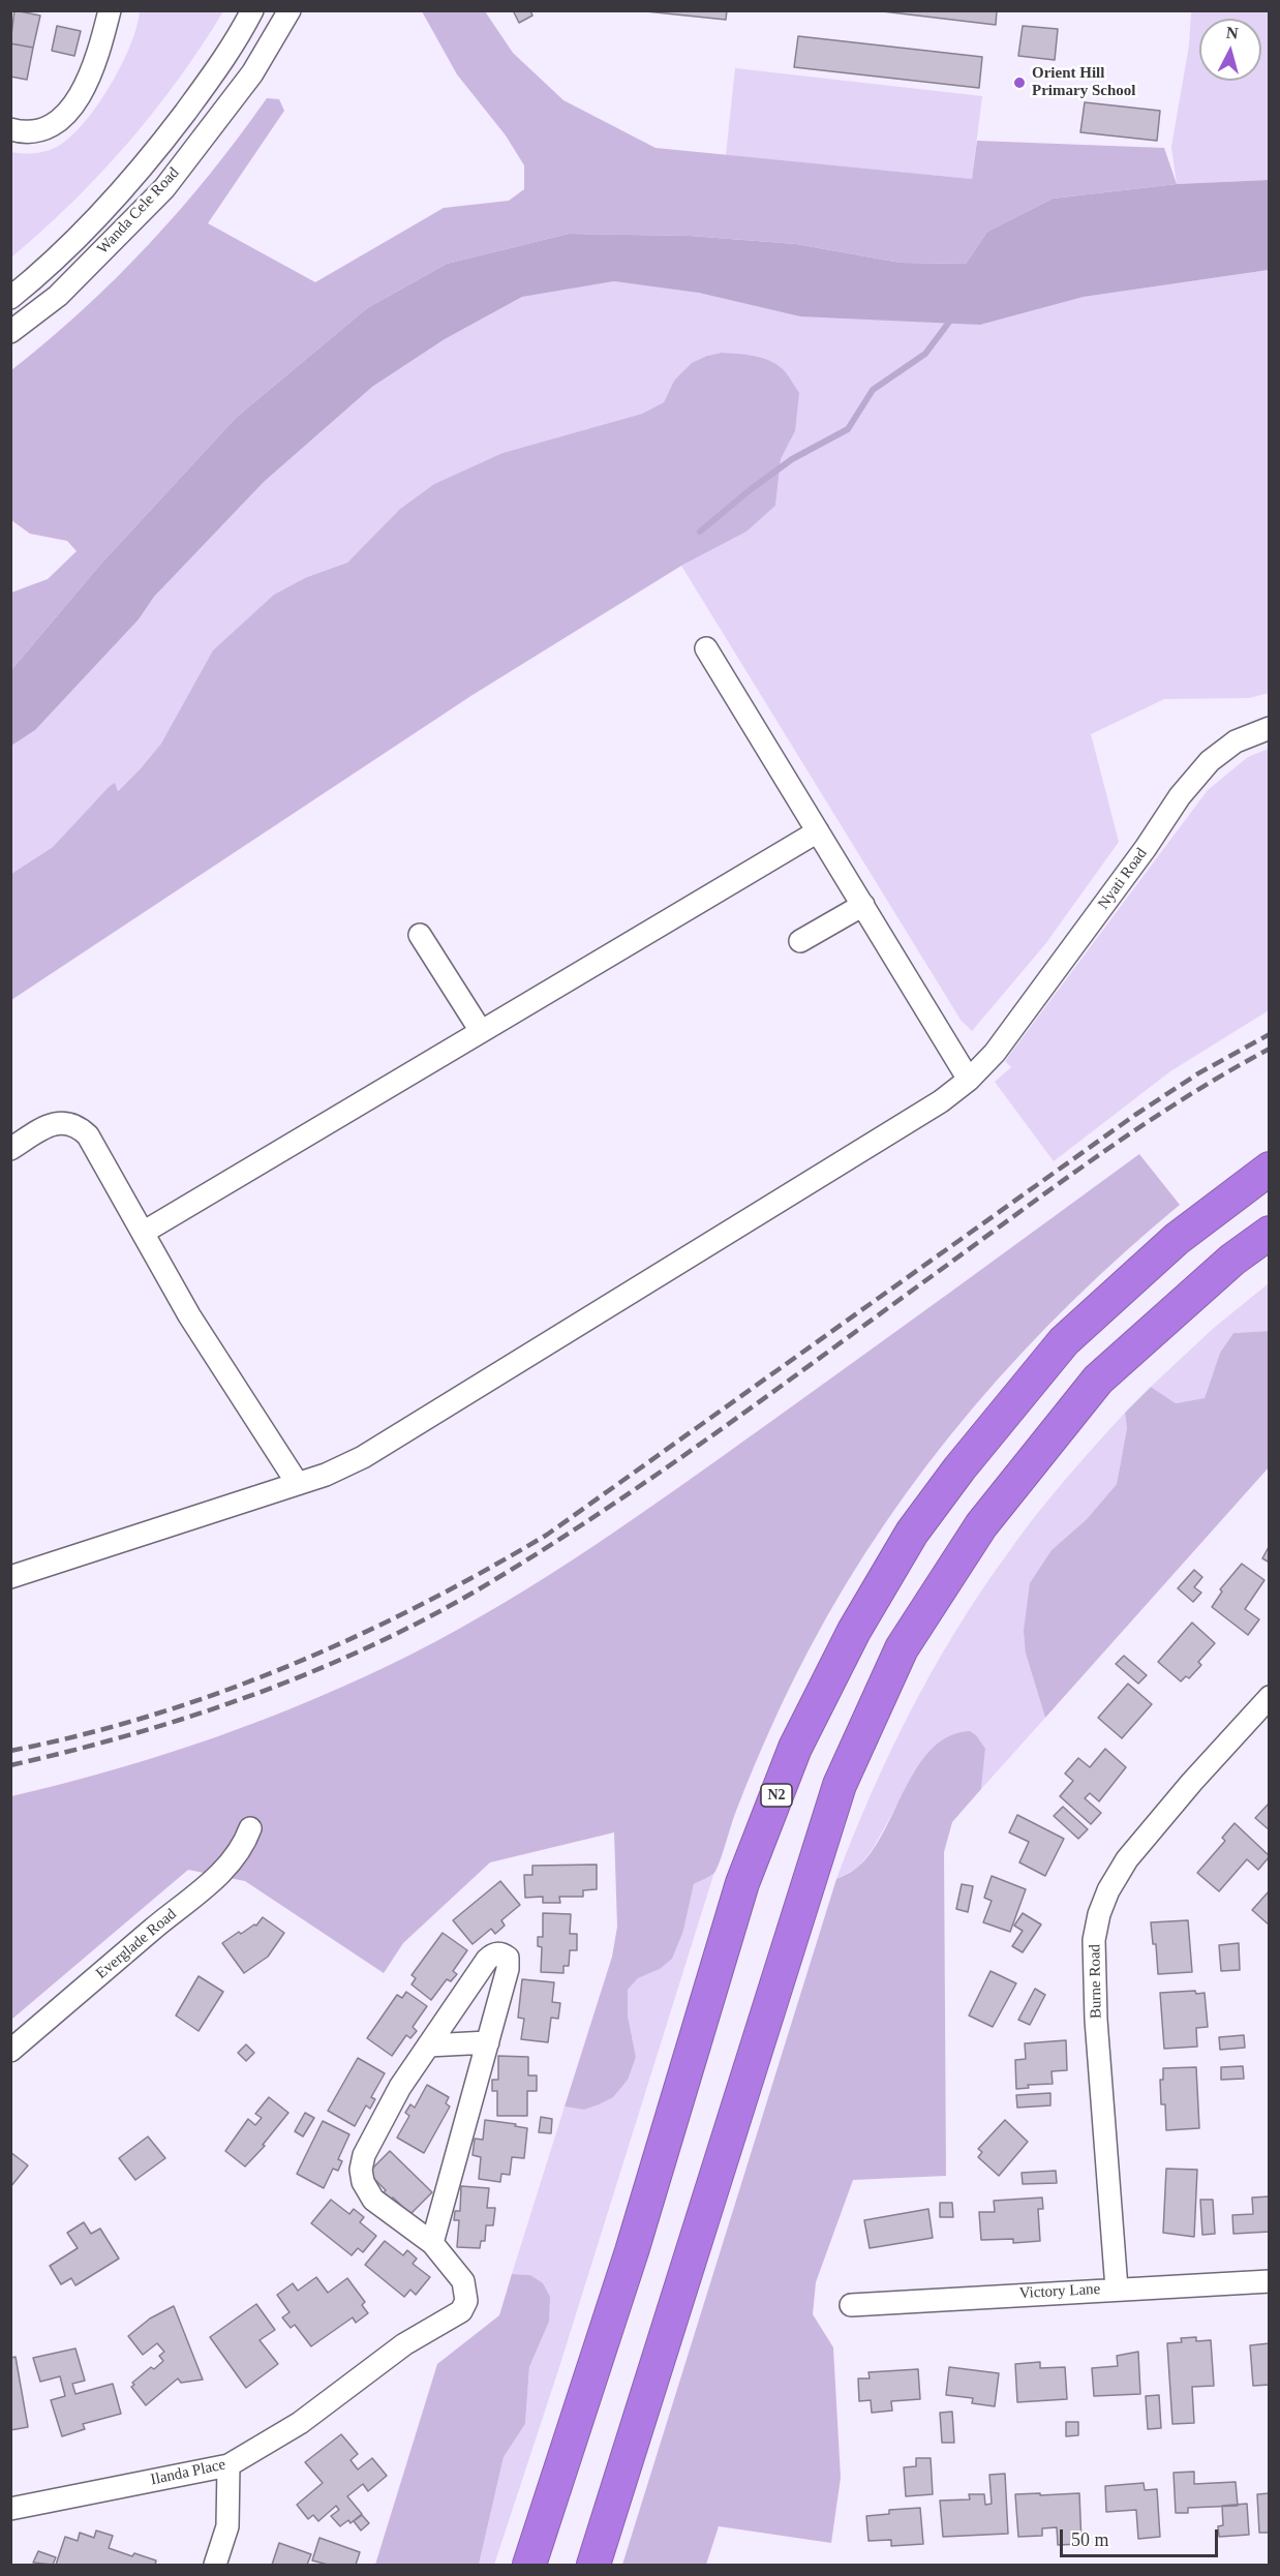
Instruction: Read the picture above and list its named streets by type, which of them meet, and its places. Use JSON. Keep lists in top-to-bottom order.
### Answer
{
  "streets": {
    "highway": ["N2"],
    "street": [
      "Wanda Cele Road",
      "Nyati Road",
      "Everglade Road",
      "Burne Road",
      "Victory Lane",
      "Ilanda Place"
    ]
  },
  "crossings": [
    ["Burne Road", "Victory Lane"]
  ],
  "places": ["Orient Hill Primary School"],
  "scale_bar": "50 m",
  "north": "top"
}
